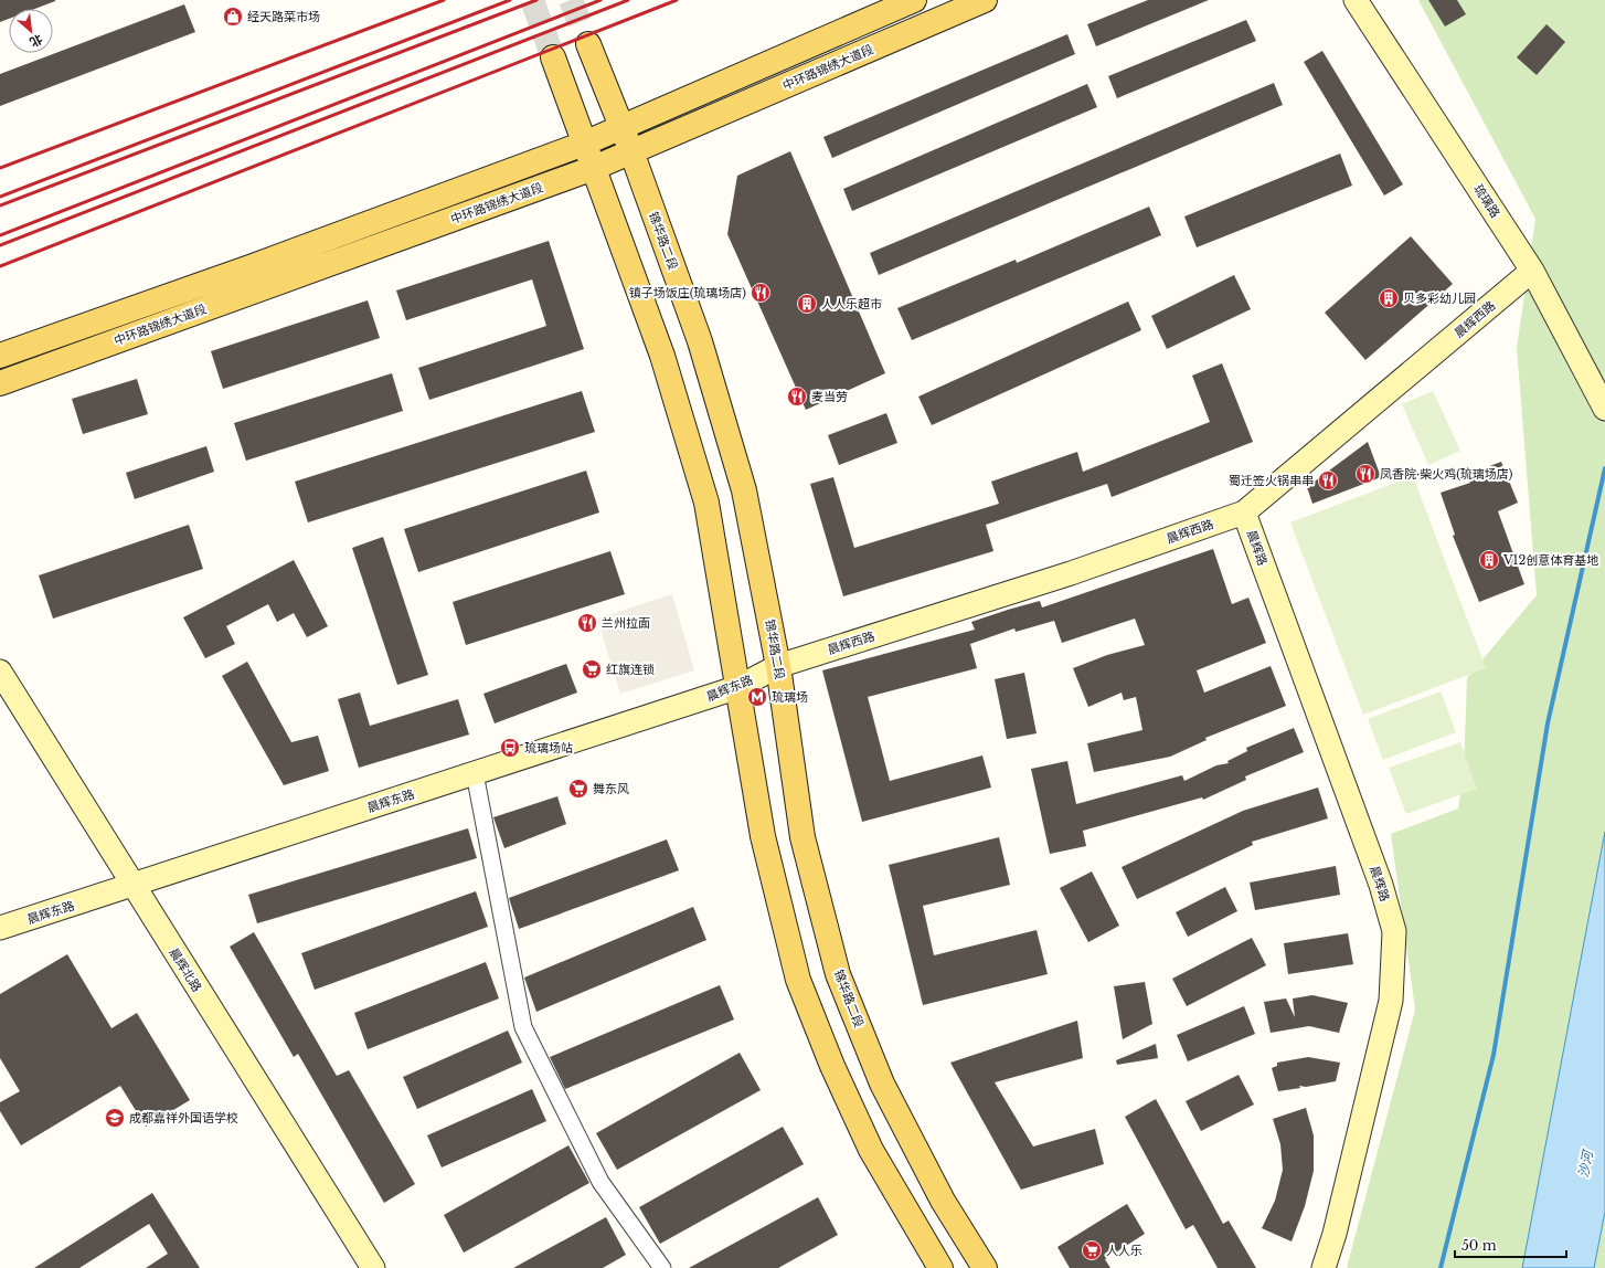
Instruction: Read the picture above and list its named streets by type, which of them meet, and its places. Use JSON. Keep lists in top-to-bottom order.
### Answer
{
  "streets": {
    "main road": ["中环路锦绣大道段", "锦华路二段"],
    "street": [
      "琉璃路",
      "晨辉西路",
      "晨辉路",
      "晨辉东路",
      "晨辉北路"
    ]
  },
  "crossings": [
    ["中环路锦绣大道段", "锦华路二段"],
    ["琉璃路", "晨辉西路"],
    ["锦华路二段", "晨辉西路"],
    ["锦华路二段", "晨辉东路"],
    ["晨辉西路", "晨辉路"],
    ["晨辉西路", "晨辉东路"],
    ["晨辉东路", "晨辉北路"]
  ],
  "water": ["沙河"],
  "places": {
    "shop": ["经天路菜市场"],
    "restaurant": [
      "镇子场饭庄(琉璃场店)",
      "麦当劳",
      "凤香院·柴火鸡(琉璃场店)",
      "蜀迁签火锅串串",
      "兰州拉面"
    ],
    "building": ["贝多彩幼儿园", "人人乐超市", "V12创意体育基地"],
    "supermarket": ["红旗连锁", "舞东风", "人人乐"],
    "metro station": ["琉璃场"],
    "bus stop": ["琉璃场站"],
    "school or university": ["成都嘉祥外国语学校"]
  },
  "scale_bar": "50 m",
  "north": "bottom right"
}
